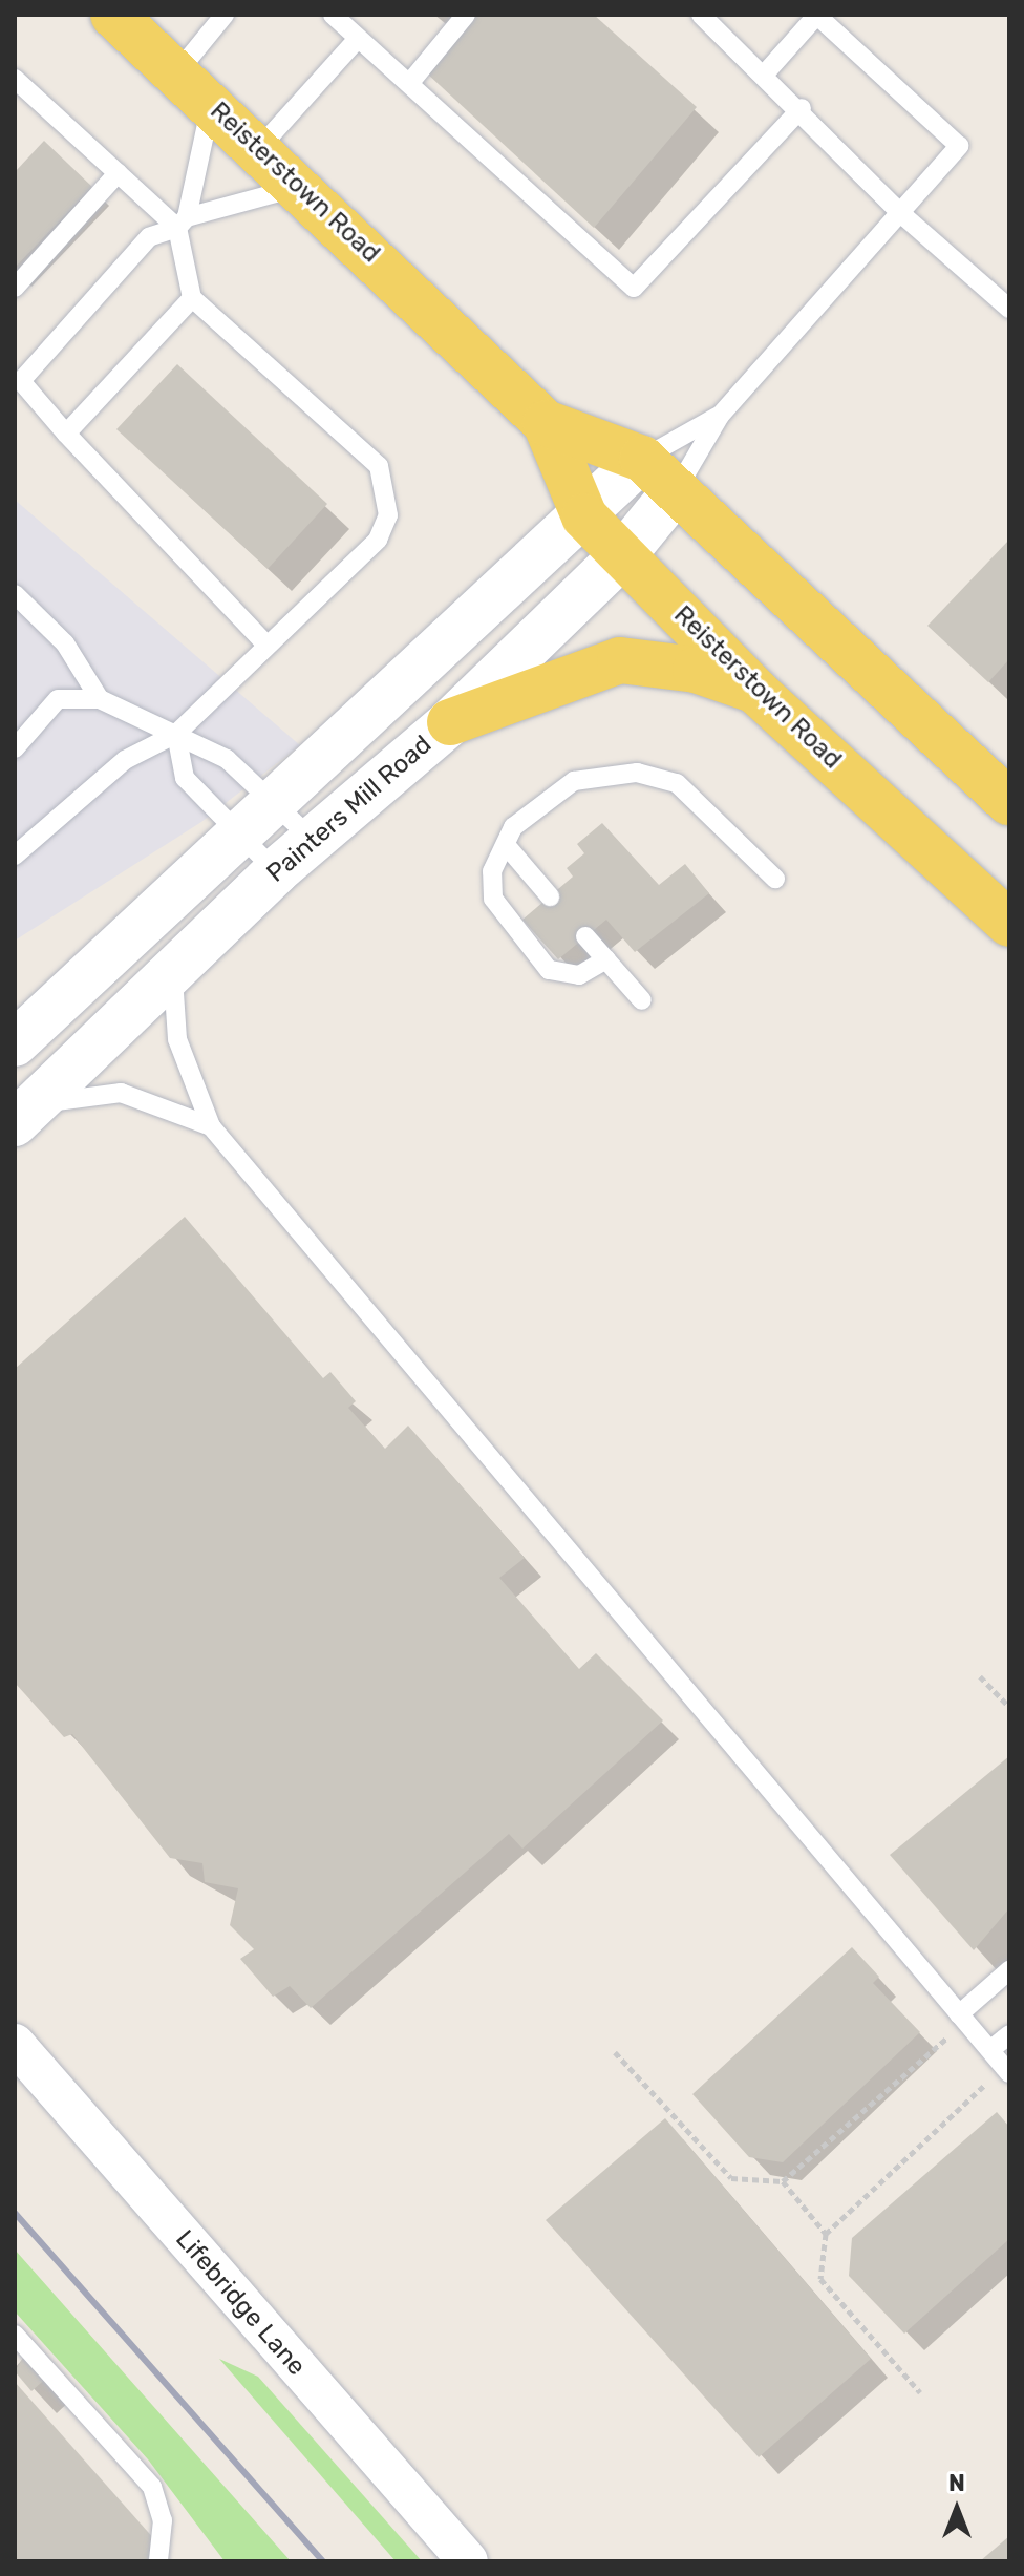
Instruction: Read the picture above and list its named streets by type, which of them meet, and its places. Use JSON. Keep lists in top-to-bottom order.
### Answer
{
  "streets": {
    "main road": ["Reisterstown Road", "Painters Mill Road"],
    "street": ["Lifebridge Lane"]
  },
  "crossings": [
    ["Reisterstown Road", "Painters Mill Road"]
  ],
  "north": "top"
}
